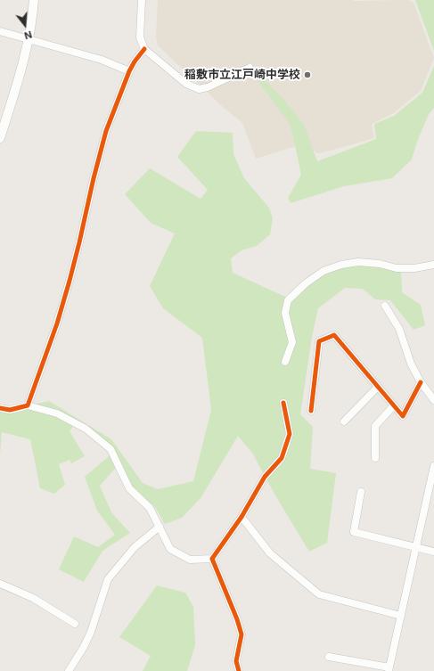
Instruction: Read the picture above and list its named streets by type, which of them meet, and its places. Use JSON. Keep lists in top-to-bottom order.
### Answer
{
  "places": ["稲敷市立江戸崎中学校"],
  "north": "bottom"
}
